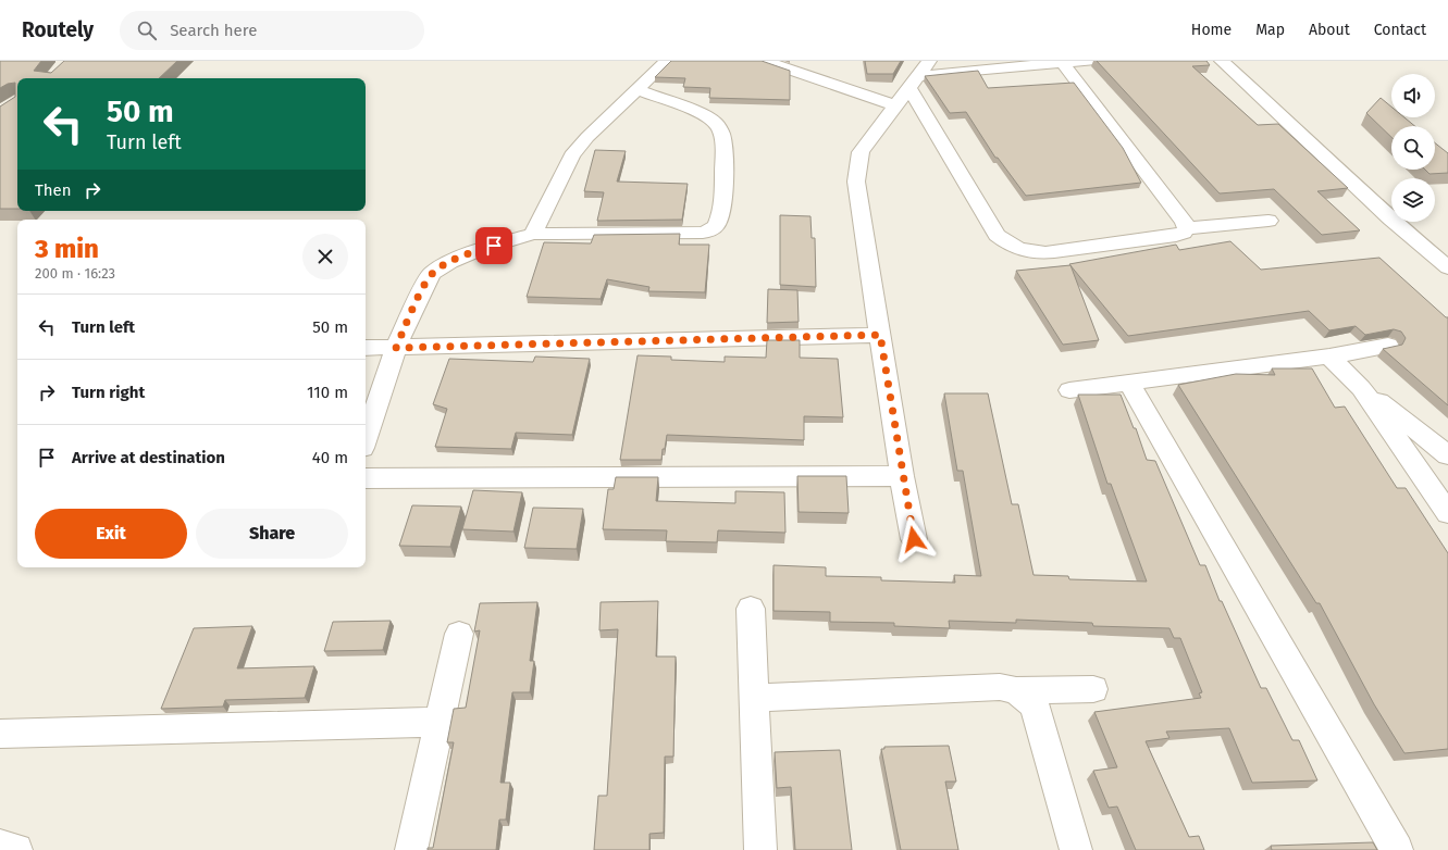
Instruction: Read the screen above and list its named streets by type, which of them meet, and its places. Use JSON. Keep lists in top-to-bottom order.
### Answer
{
  "page": {
    "header": "Routely",
    "search": "Search here",
    "nav": [
      "Home",
      "Map",
      "About",
      "Contact"
    ],
    "turn": ["50 m", "Turn left"],
    "then": "Then",
    "heading": ["3 min", "200 m · 16:23"],
    "list": [
      {
        "name": "Turn left",
        "value": "50 m"
      },
      {
        "name": "Turn right",
        "value": "110 m"
      },
      {
        "name": "Arrive at destination",
        "value": "40 m"
      }
    ],
    "buttons": ["Exit", "Share"]
  }
}
